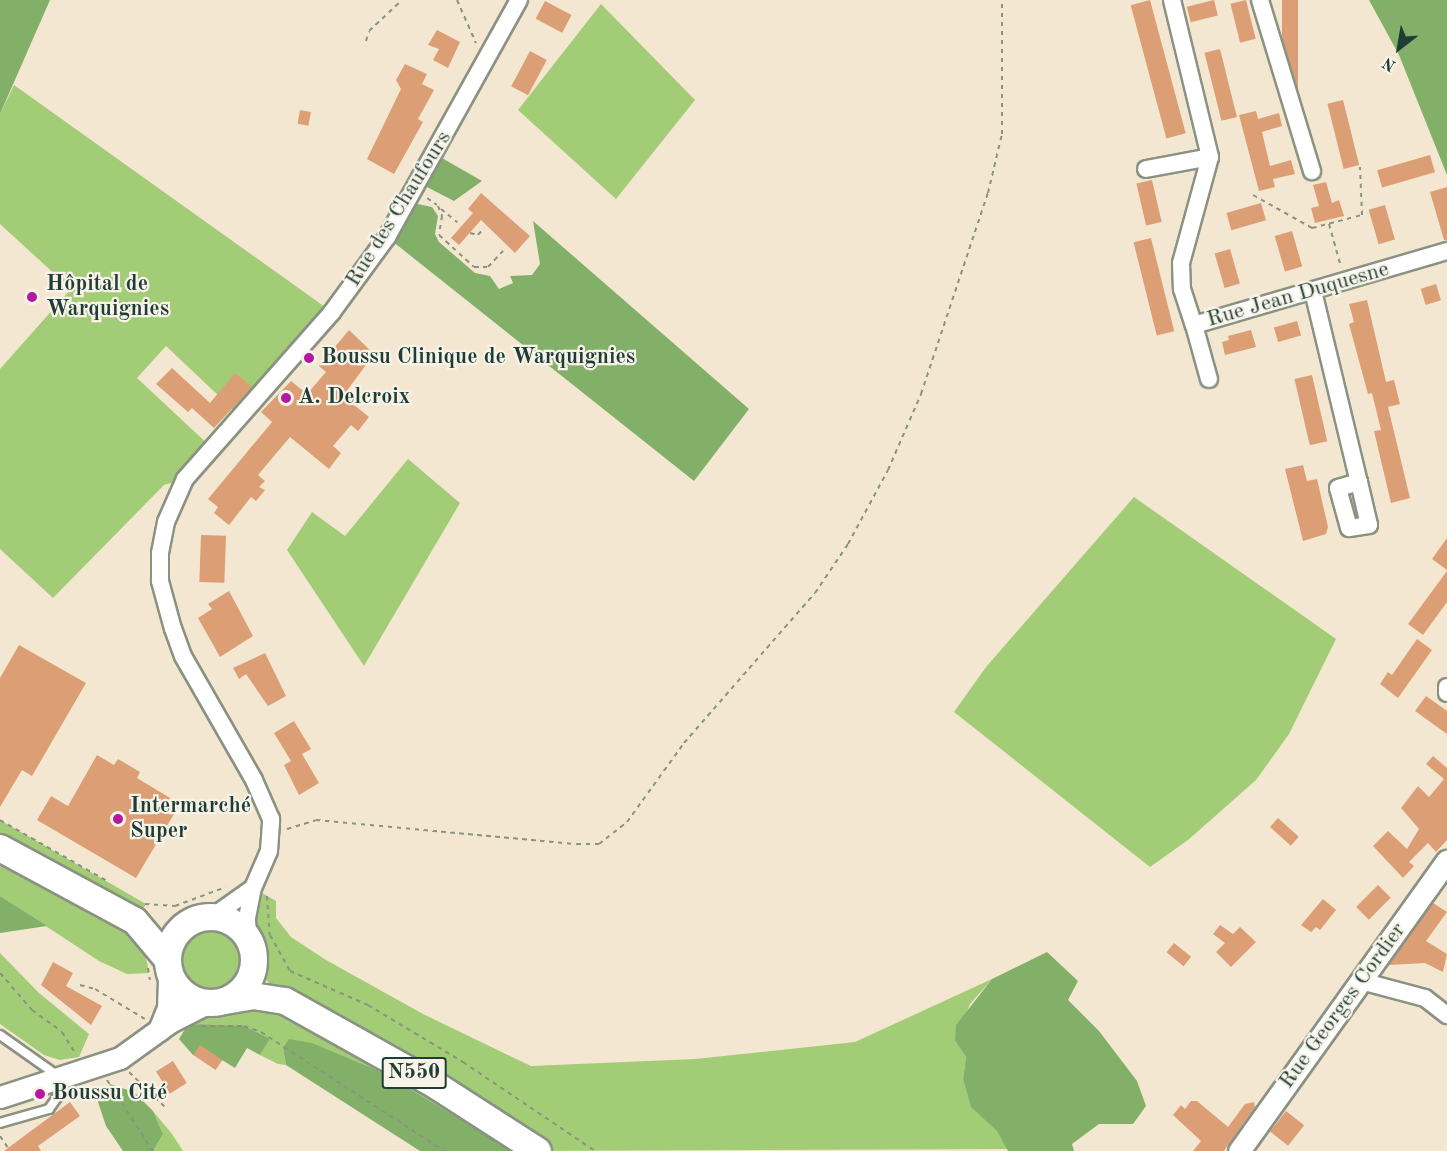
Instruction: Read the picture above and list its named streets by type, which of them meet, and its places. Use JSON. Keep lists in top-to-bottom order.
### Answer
{
  "streets": {
    "main road": ["N550"],
    "street": ["Rue des Chaufours", "Rue Jean Duquesne", "Rue Georges Cordier"]
  },
  "places": [
    "Hôpital de Warquignies",
    "Boussu Clinique de Warquignies",
    "A. Delcroix",
    "Intermarché Super",
    "Boussu Cité"
  ],
  "north": "bottom left"
}
